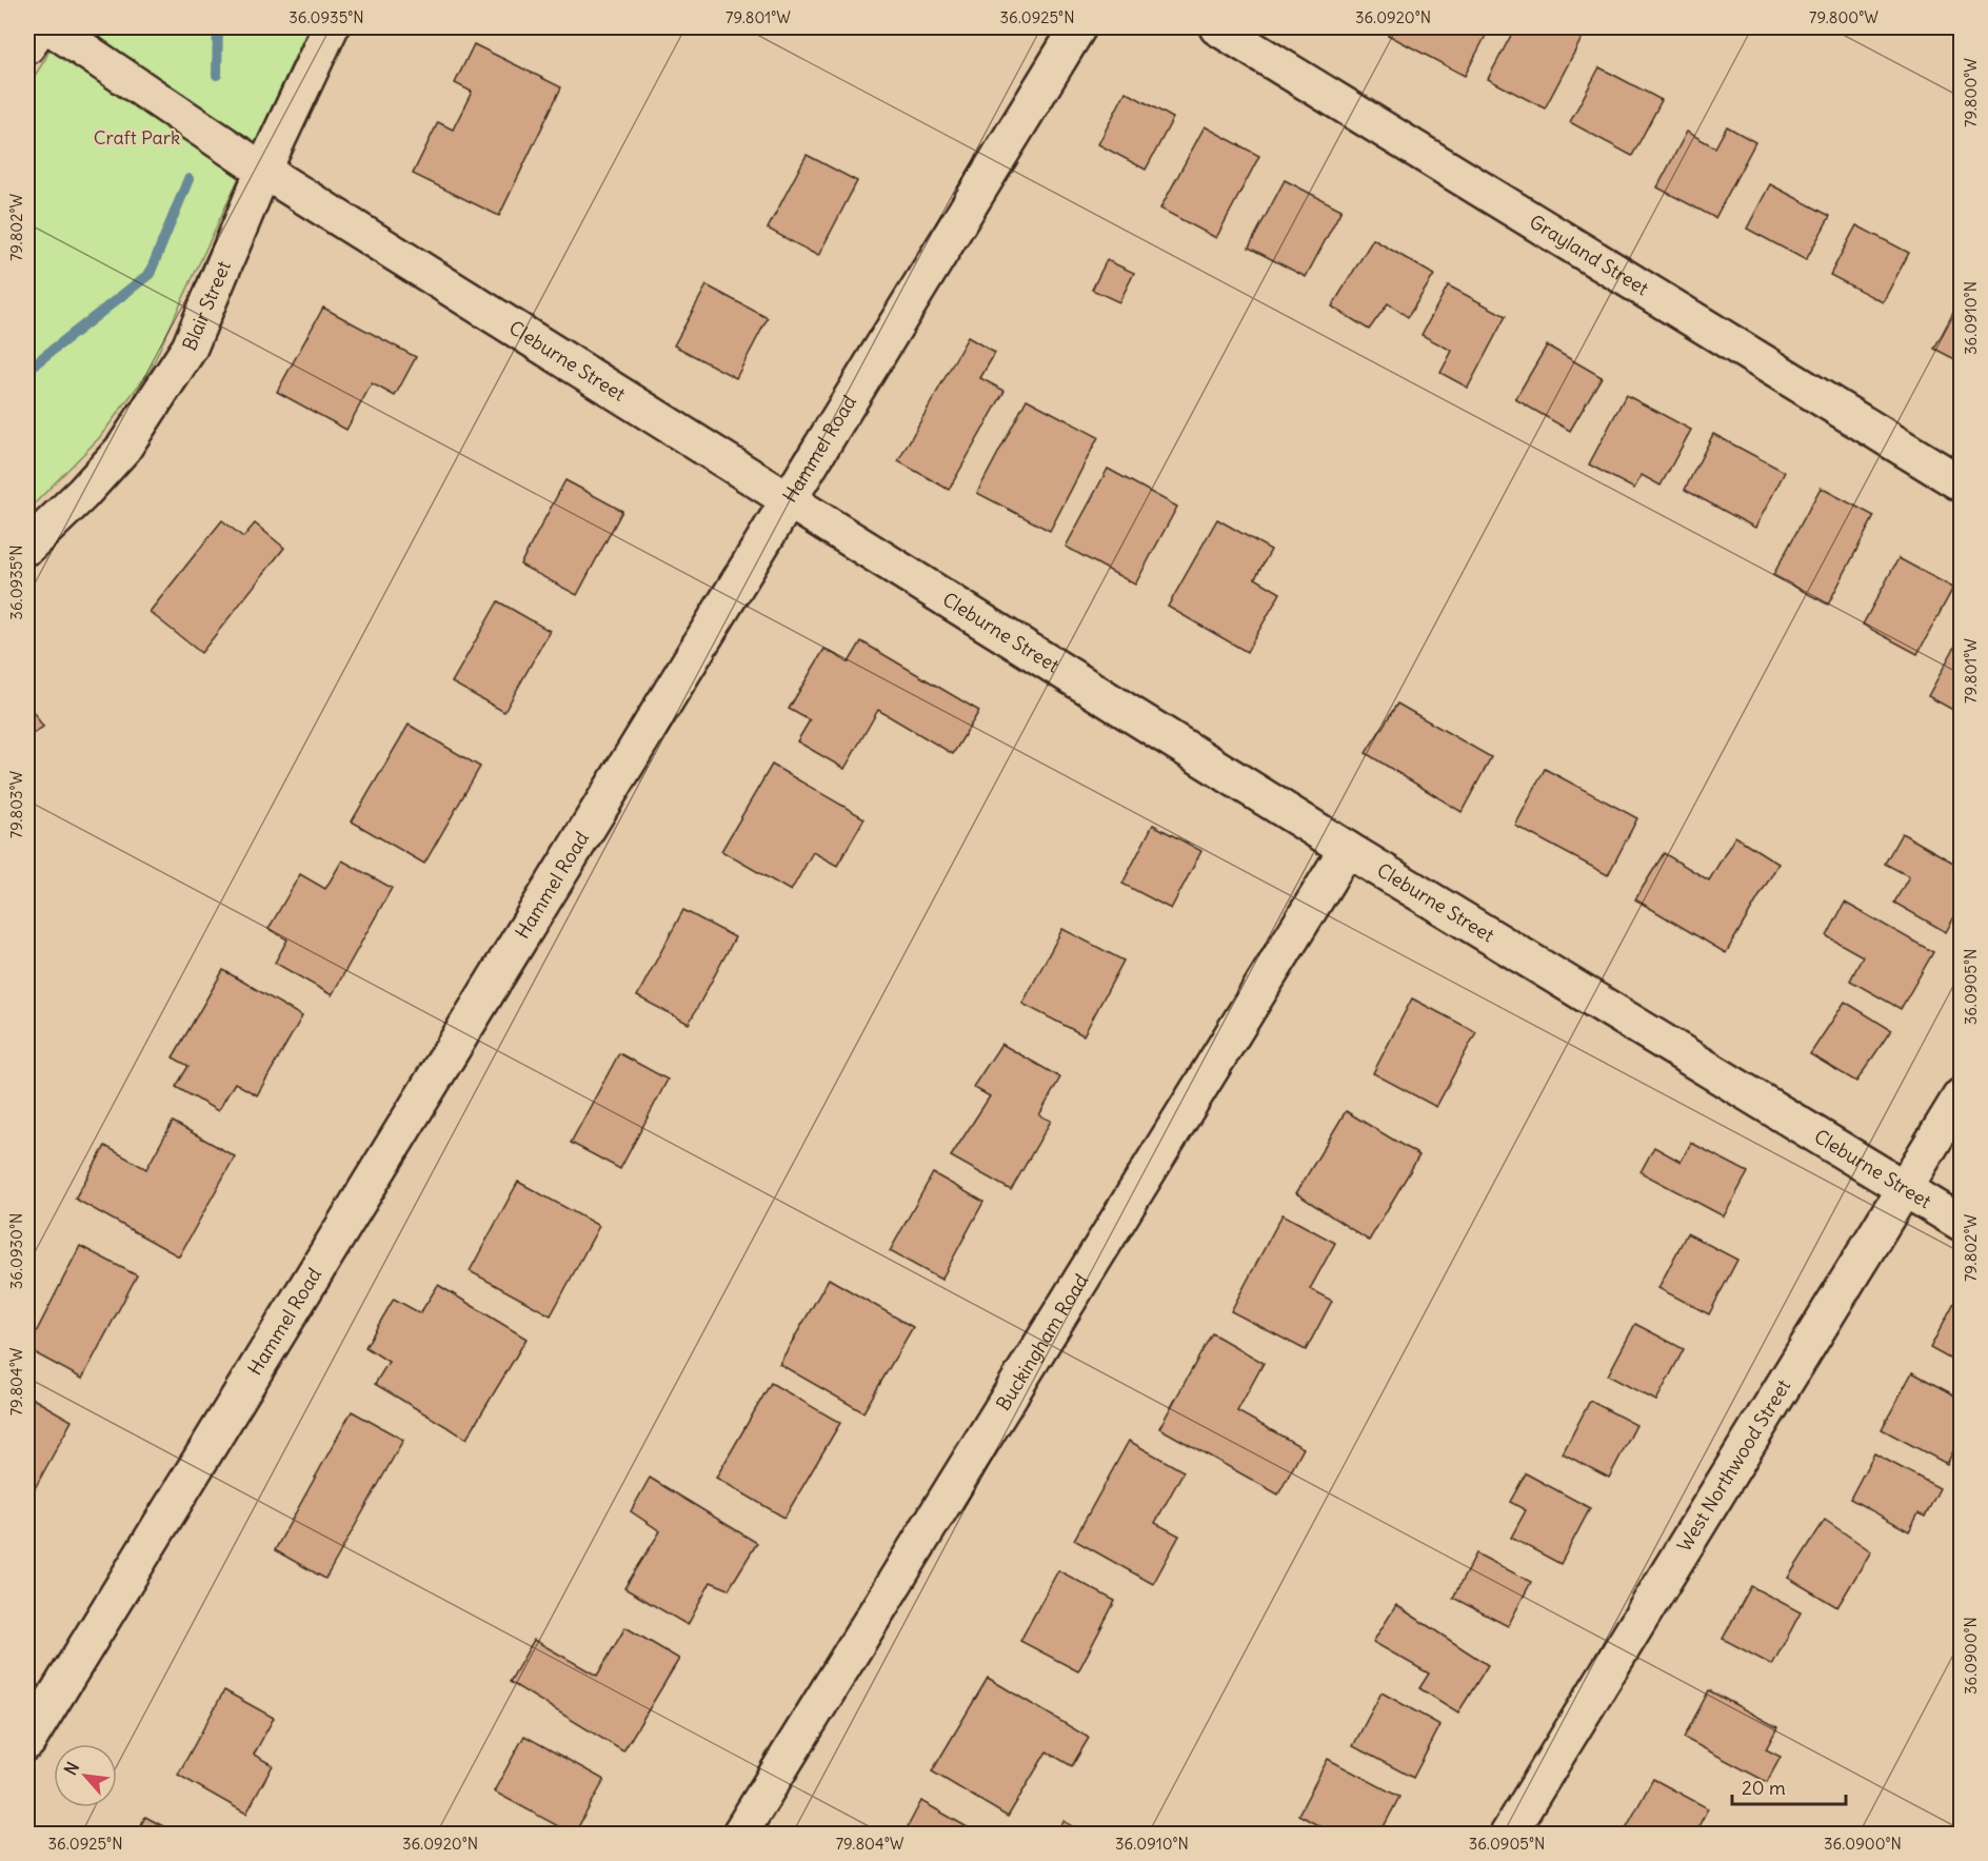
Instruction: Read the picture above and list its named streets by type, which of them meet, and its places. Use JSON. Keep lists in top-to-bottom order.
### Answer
{
  "streets": {
    "street": [
      "Grayland Street",
      "Blair Street",
      "Cleburne Street",
      "Hammel Road",
      "Buckingham Road",
      "West Northwood Street"
    ]
  },
  "crossings": [
    ["Blair Street", "Cleburne Street"],
    ["Cleburne Street", "Hammel Road"],
    ["Cleburne Street", "Buckingham Road"],
    ["Cleburne Street", "West Northwood Street"]
  ],
  "parks": ["Craft Park"],
  "scale_bar": "20 m",
  "north": "top left",
  "coordinates": [
    "36.0935°N",
    "79.801°W",
    "36.0925°N",
    "36.0920°N",
    "79.800°W",
    "79.802°W",
    "36.0910°N",
    "79.803°W",
    "36.0905°N",
    "36.0930°N",
    "79.804°W",
    "36.0900°N"
  ]
}
